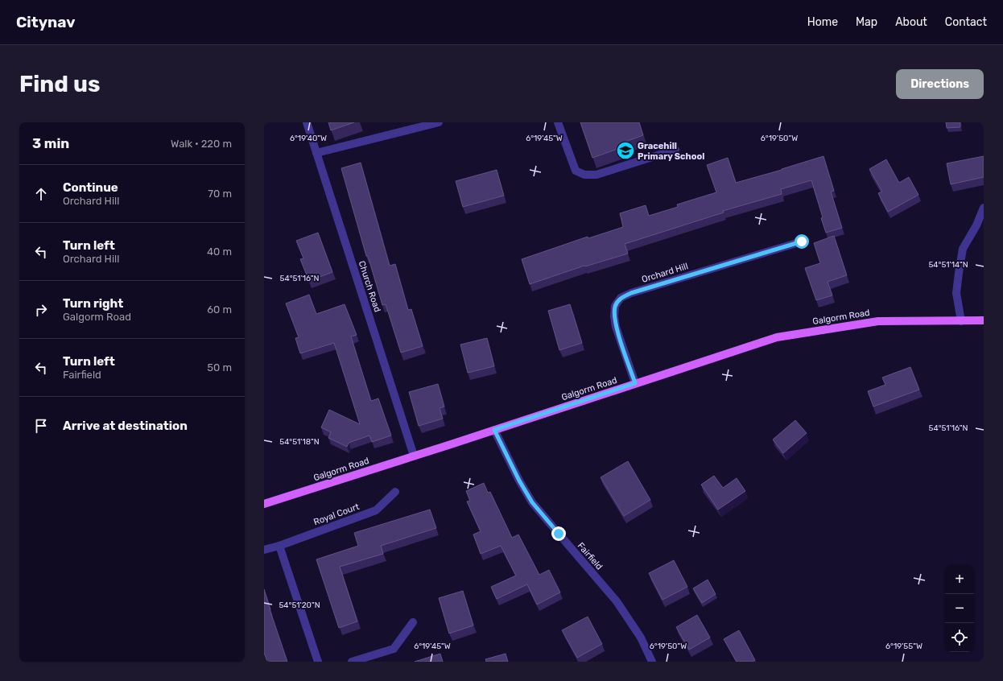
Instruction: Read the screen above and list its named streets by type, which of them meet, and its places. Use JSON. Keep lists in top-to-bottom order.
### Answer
{
  "streets": {
    "main road": ["Galgorm Road"],
    "street": [
      "Orchard Hill",
      "Church Road",
      "Royal Court",
      "Fairfield"
    ]
  },
  "crossings": [
    ["Orchard Hill", "Galgorm Road"],
    ["Church Road", "Galgorm Road"],
    ["Galgorm Road", "Fairfield"]
  ],
  "places": {
    "school or university": ["Gracehill Primary School"]
  },
  "page": {
    "header": "Citynav",
    "nav": [
      "Home",
      "Map",
      "About",
      "Contact"
    ],
    "buttons": "Directions",
    "title": "Find us",
    "heading": ["3 min", "Walk · 220 m"],
    "list": [
      ["Continue", "Orchard Hill", "70 m"],
      ["Turn left", "Orchard Hill", "40 m"],
      ["Turn right", "Galgorm Road", "60 m"],
      ["Turn left", "Fairfield", "50 m"],
      "Arrive at destination"
    ],
    "map_buttons": ["+", "−"]
  },
  "coordinates": [
    "6°19'40\"W",
    "6°19'45\"W",
    "6°19'50\"W",
    "54°51'14\"N",
    "54°51'16\"N",
    "54°51'18\"N",
    "54°51'20\"N",
    "6°19'55\"W"
  ]
}
